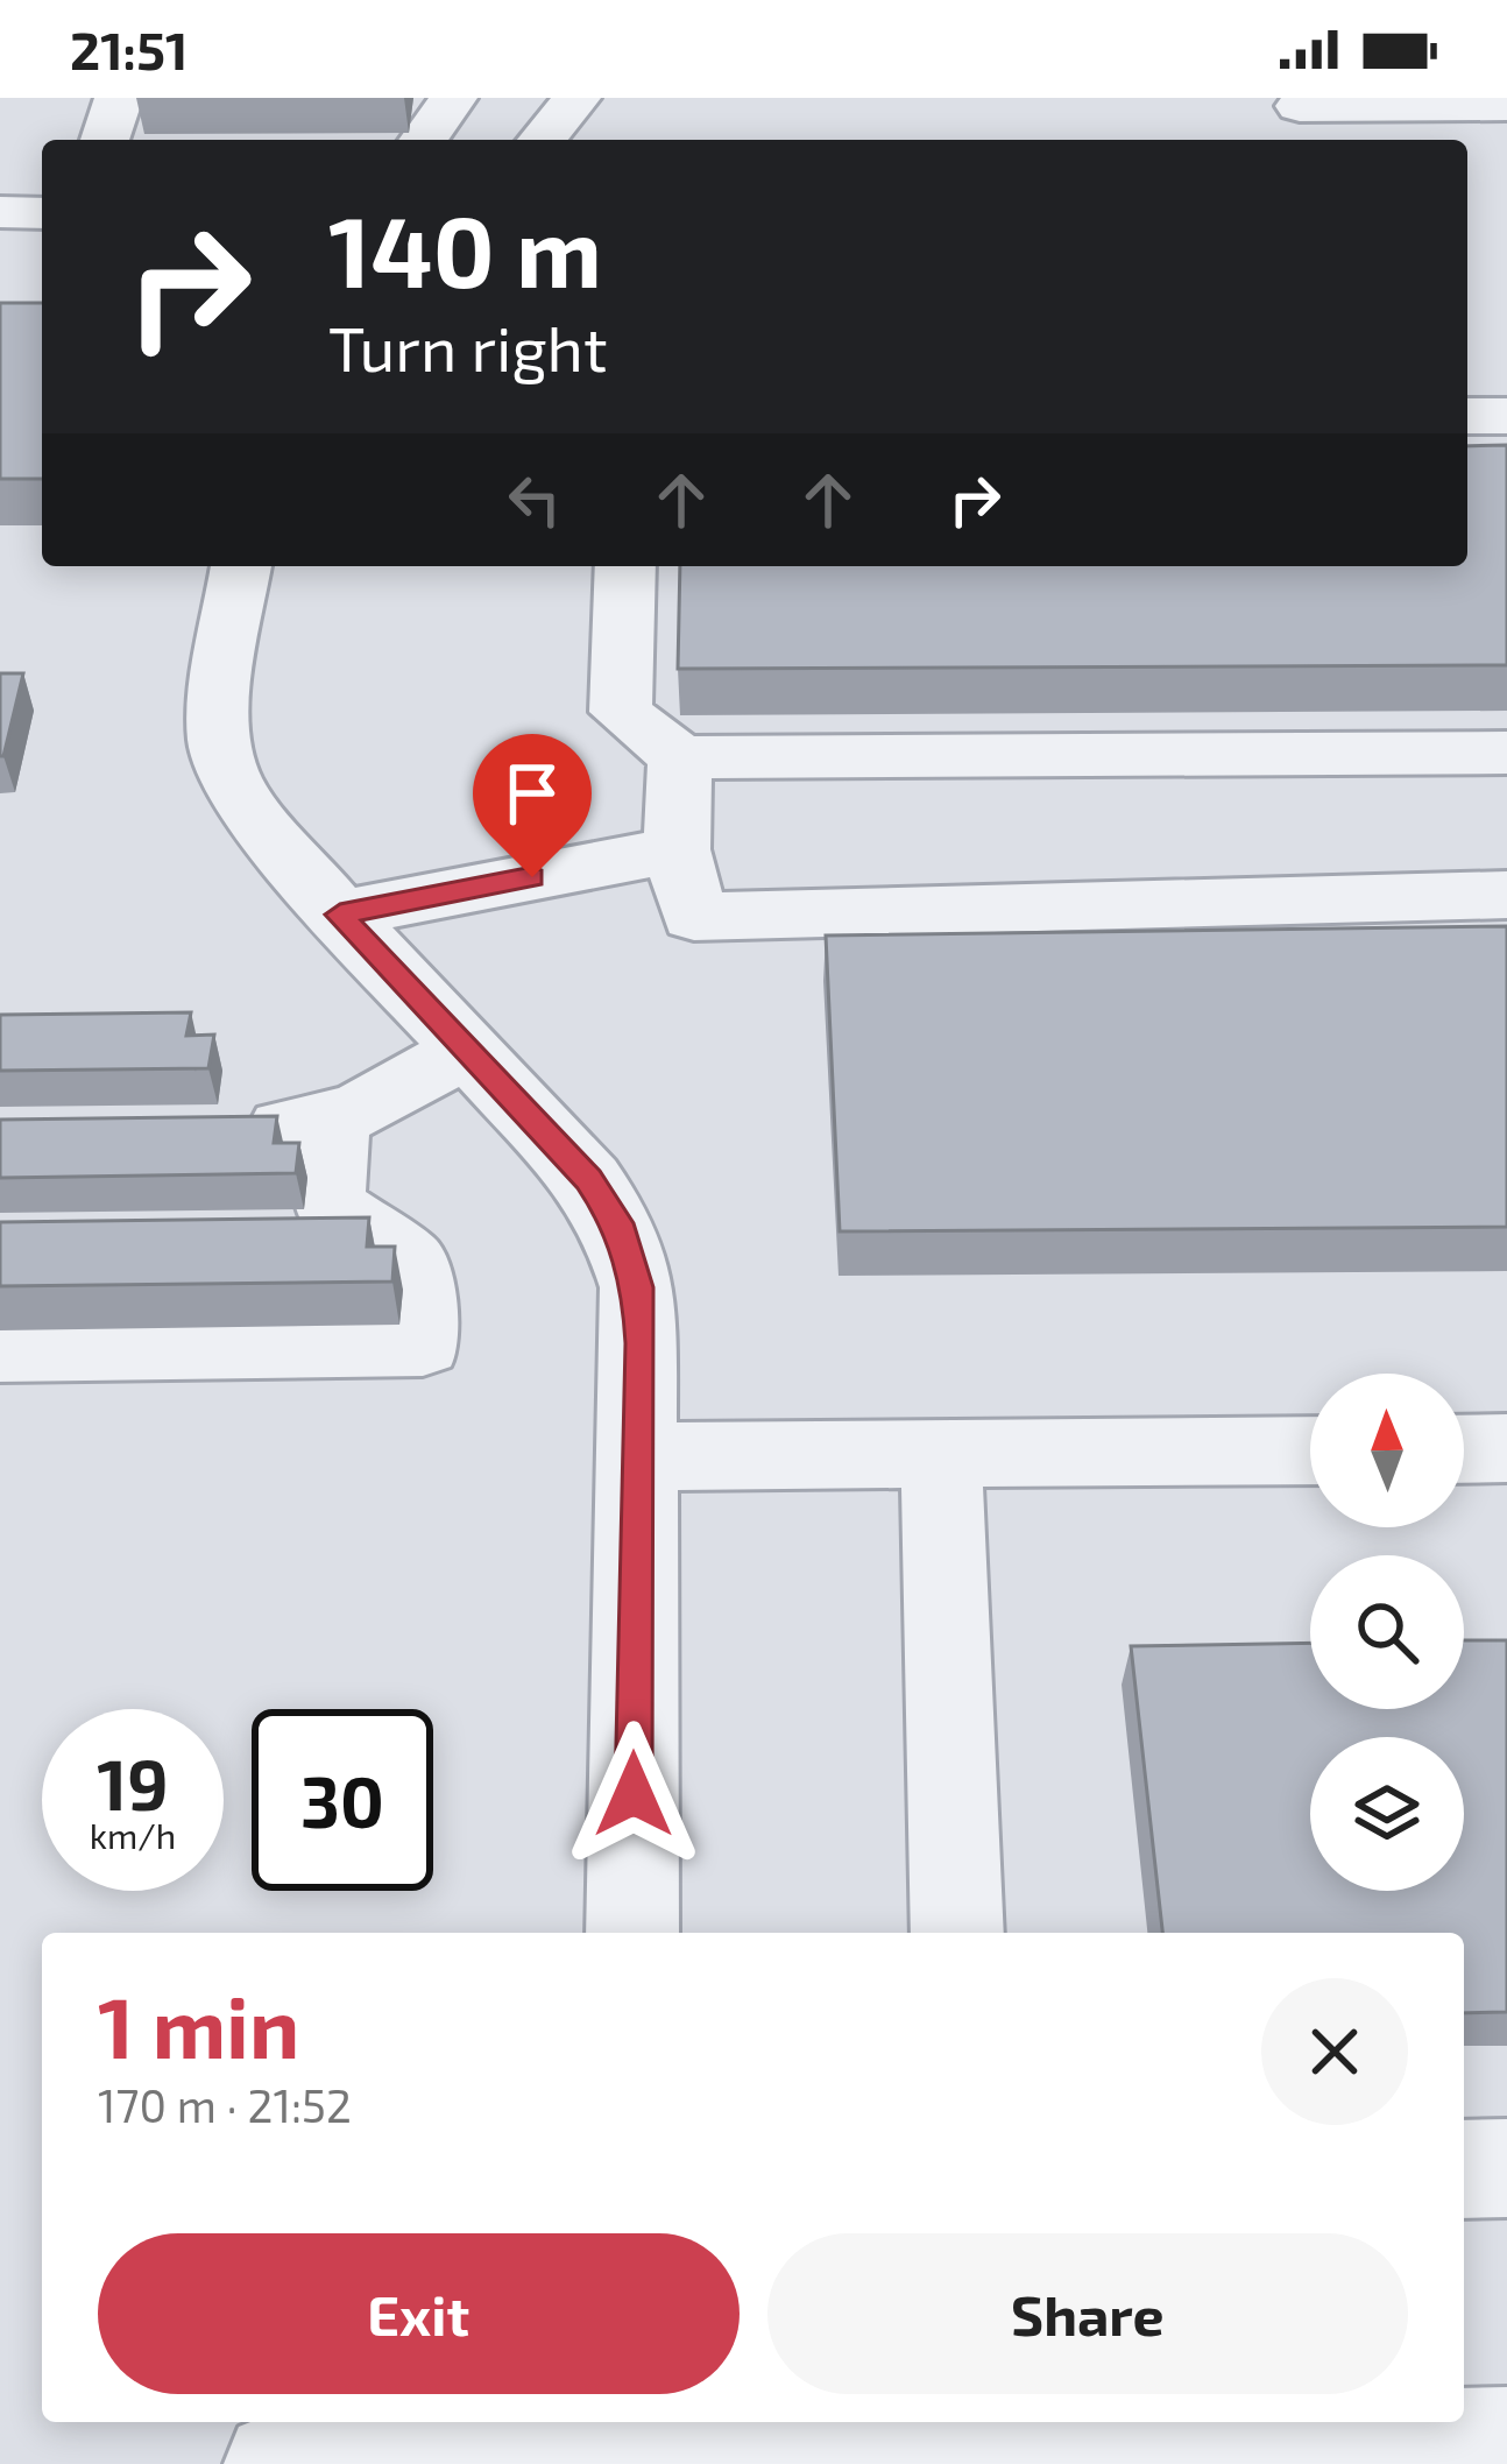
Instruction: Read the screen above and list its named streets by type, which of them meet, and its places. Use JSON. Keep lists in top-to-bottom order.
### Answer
{
  "north": "top",
  "page": {
    "status": "21:51",
    "turn": ["140 m", "Turn right"],
    "speed": "19 km/h",
    "limit": "30",
    "heading": ["1 min", "170 m · 21:52"],
    "buttons": ["Exit", "Share"]
  }
}
